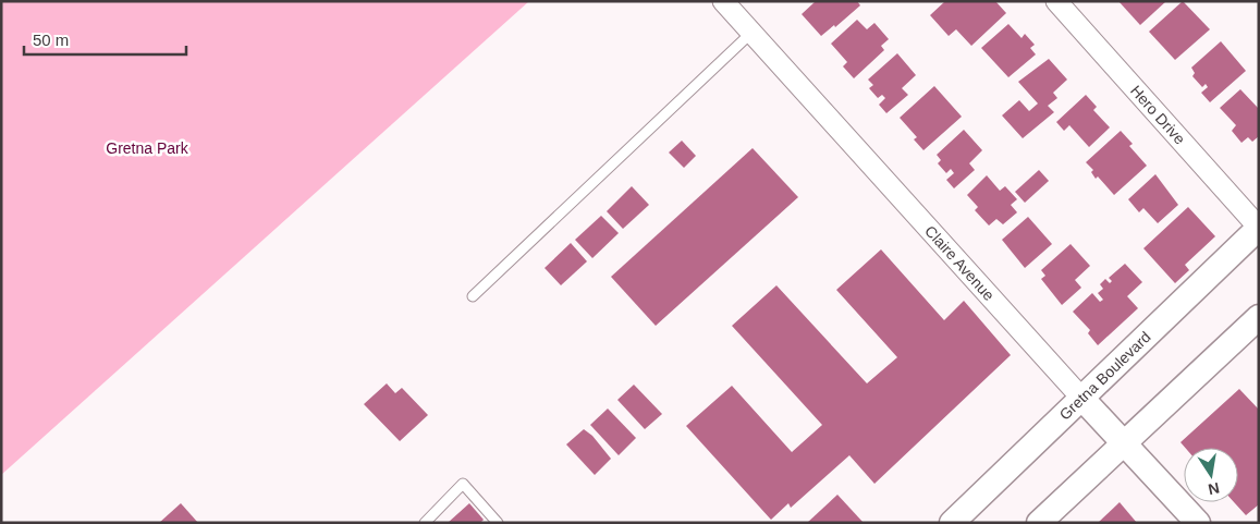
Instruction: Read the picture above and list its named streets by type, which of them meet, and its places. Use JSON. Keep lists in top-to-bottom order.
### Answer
{
  "streets": {
    "street": ["Hero Drive", "Claire Avenue", "Gretna Boulevard"]
  },
  "crossings": [
    ["Hero Drive", "Gretna Boulevard"],
    ["Claire Avenue", "Gretna Boulevard"]
  ],
  "parks": ["Gretna Park"],
  "scale_bar": "50 m",
  "north": "bottom"
}
